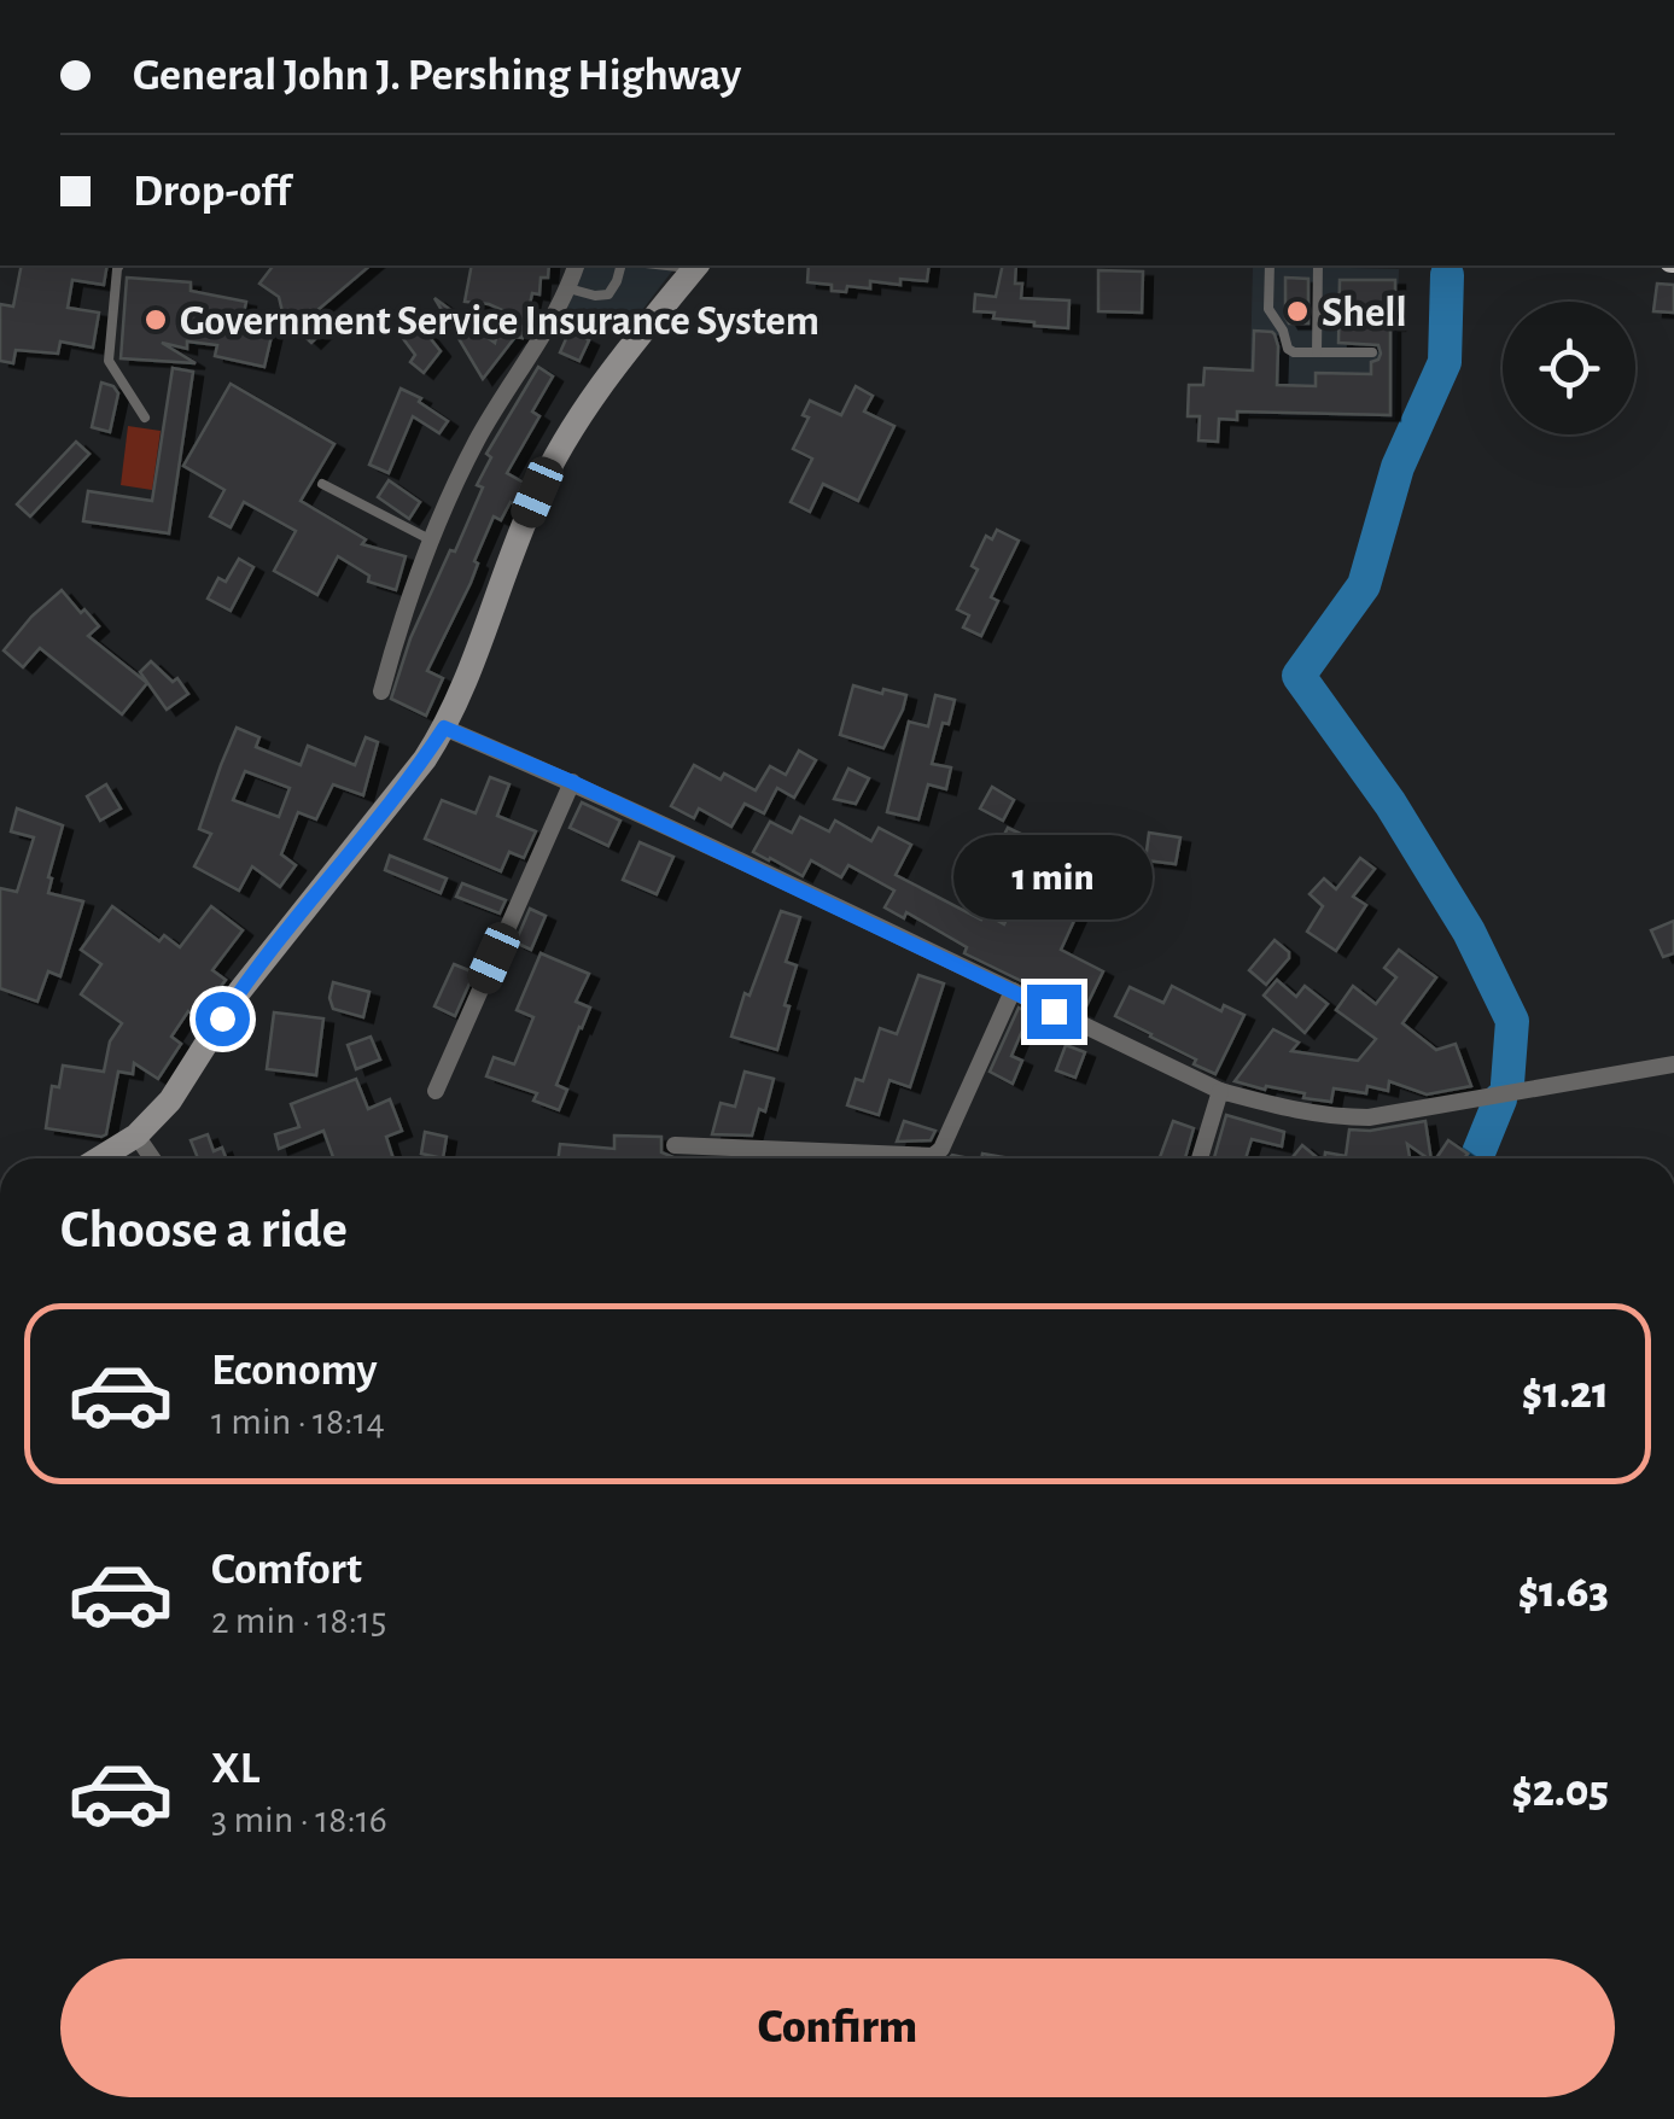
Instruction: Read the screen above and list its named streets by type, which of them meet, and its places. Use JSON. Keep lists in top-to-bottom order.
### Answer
{
  "places": ["Shell", "Government Service Insurance System"],
  "page": {
    "banner": ["General John J. Pershing Highway", "Drop-off"],
    "bubble": "1 min",
    "heading": "Choose a ride",
    "list": [
      {
        "name": "Economy",
        "note": "1 min · 18:14",
        "value": "$1.21"
      },
      {
        "name": "Comfort",
        "note": "2 min · 18:15",
        "value": "$1.63"
      },
      {
        "name": "XL",
        "note": "3 min · 18:16",
        "value": "$2.05"
      }
    ],
    "buttons": "Confirm"
  }
}
